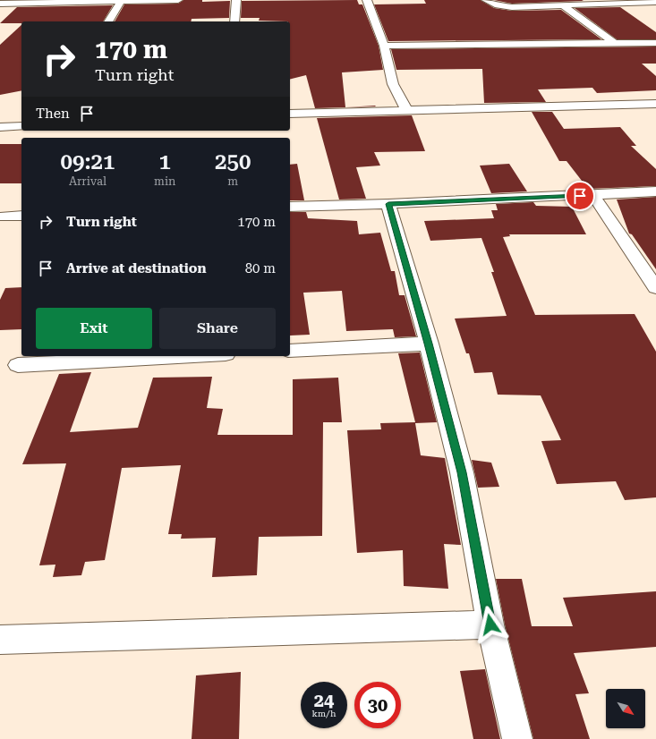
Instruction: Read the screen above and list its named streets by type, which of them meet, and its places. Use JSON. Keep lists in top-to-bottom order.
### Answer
{
  "north": "bottom right",
  "page": {
    "turn": ["170 m", "Turn right"],
    "then": "Then",
    "eta": [
      "09:21",
      "Arrival",
      "1",
      "min",
      "250",
      "m"
    ],
    "list": [
      {
        "name": "Turn right",
        "value": "170 m"
      },
      {
        "name": "Arrive at destination",
        "value": "80 m"
      }
    ],
    "buttons": ["Exit", "Share"],
    "speed": "24 km/h",
    "limit": "30"
  }
}
